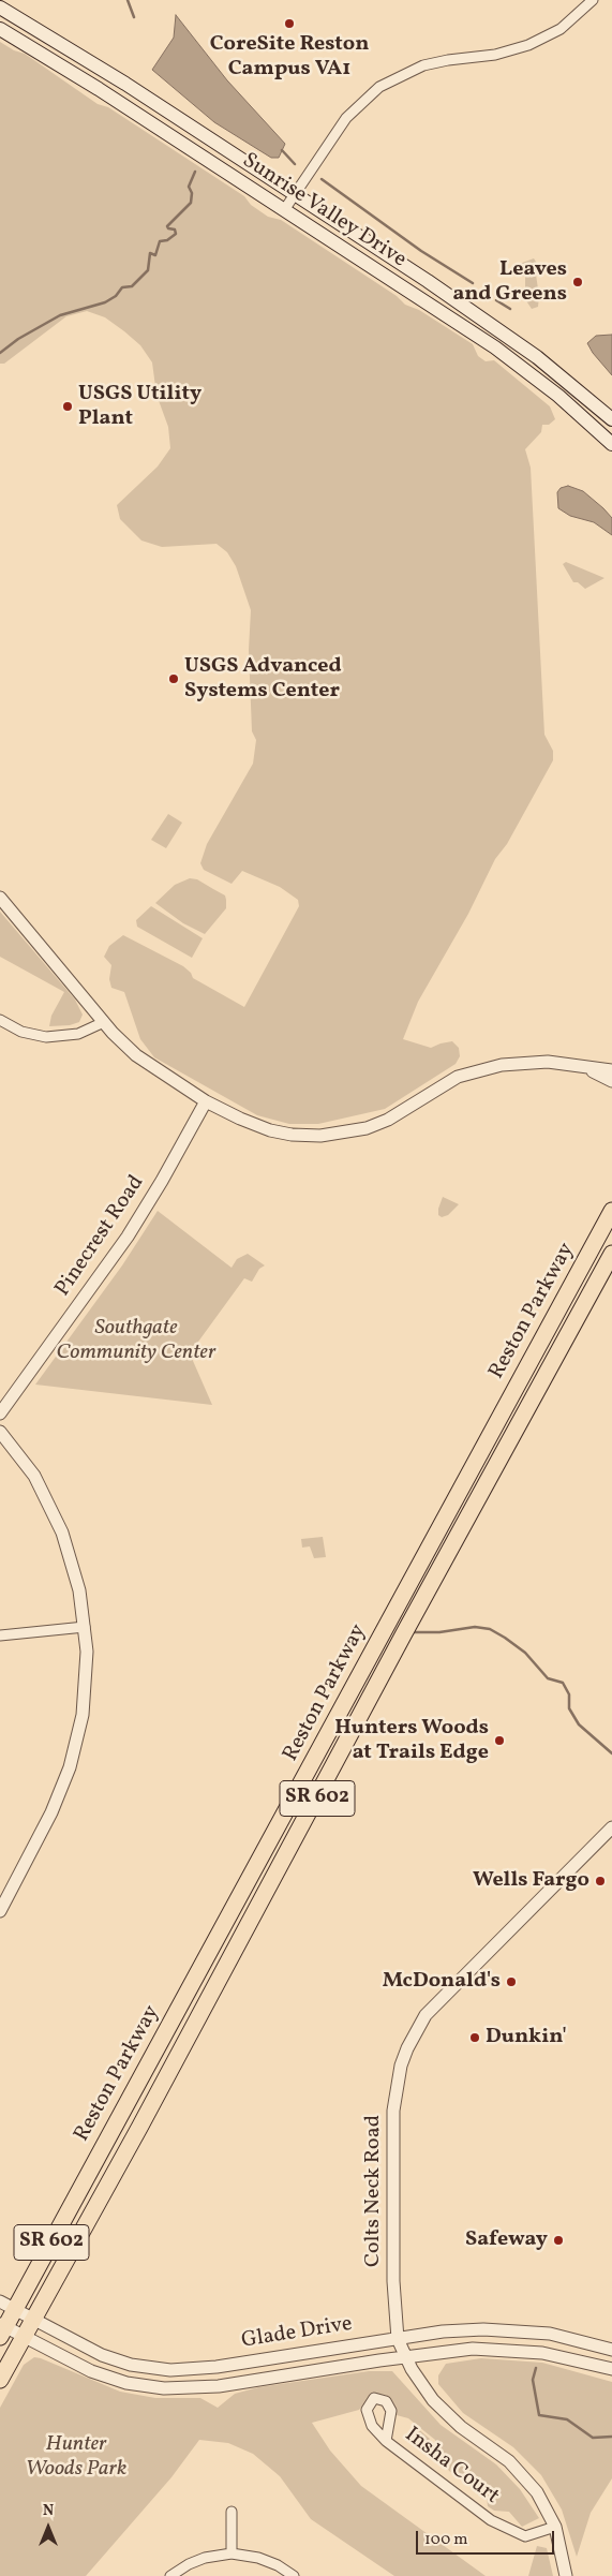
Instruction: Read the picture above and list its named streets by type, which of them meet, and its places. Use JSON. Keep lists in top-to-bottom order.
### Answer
{
  "streets": {
    "main road": ["Sunrise Valley Drive", "Reston Parkway", "SR 602"],
    "street": [
      "Pinecrest Road",
      "Colts Neck Road",
      "Glade Drive",
      "Insha Court"
    ]
  },
  "crossings": [
    ["Reston Parkway", "Glade Drive"],
    ["Colts Neck Road", "Glade Drive"],
    ["Colts Neck Road", "Insha Court"]
  ],
  "parks": ["Southgate Community Center", "Hunter Woods Park"],
  "places": [
    "CoreSite Reston Campus VA1",
    "Leaves and Greens",
    "USGS Utility Plant",
    "USGS Advanced Systems Center",
    "Hunters Woods at Trails Edge",
    "Wells Fargo",
    "McDonald's",
    "Dunkin'",
    "Safeway"
  ],
  "scale_bar": "100 m",
  "north": "top"
}
